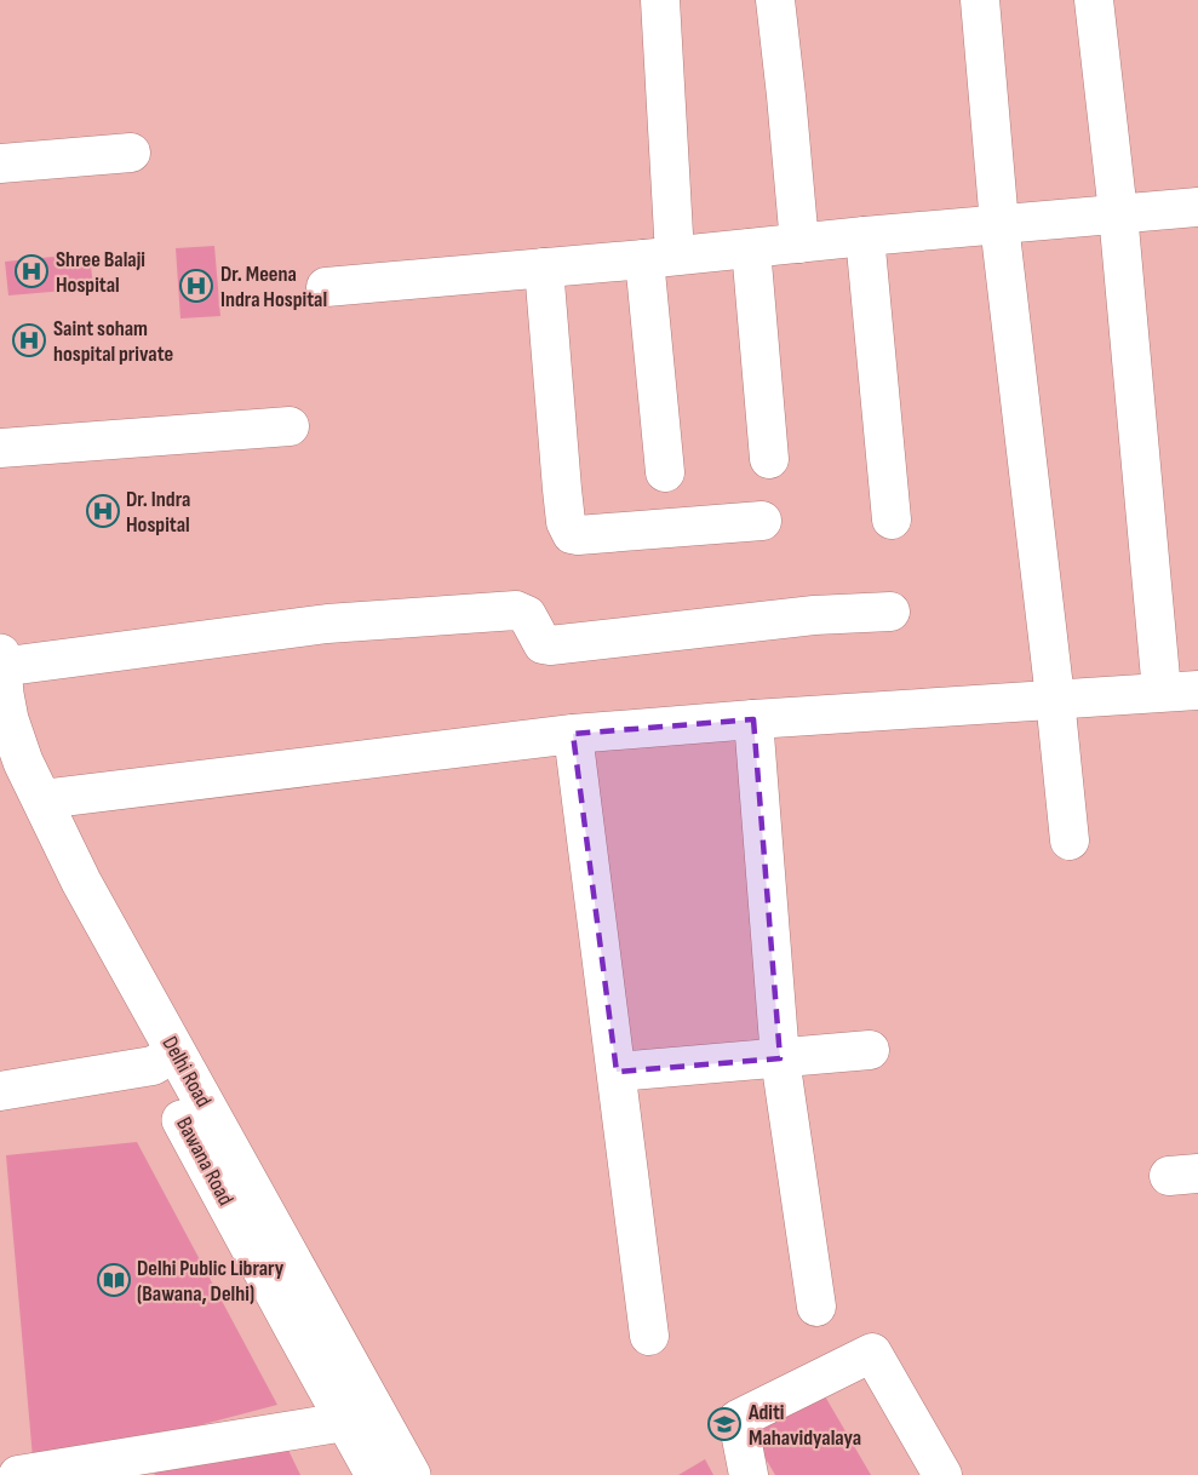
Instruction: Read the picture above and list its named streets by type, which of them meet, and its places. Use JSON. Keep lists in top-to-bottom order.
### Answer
{
  "streets": {
    "main road": ["Bawana Road"]
  },
  "places": {
    "hospital": [
      "Shree Balaji Hospital",
      "Dr. Meena Indra Hospital",
      "Saint soham hospital private",
      "Dr. Indra Hospital"
    ],
    "library": ["Delhi Public Library (Bawana, Delhi)"],
    "school or university": ["Aditi Mahavidyalaya"]
  }
}
